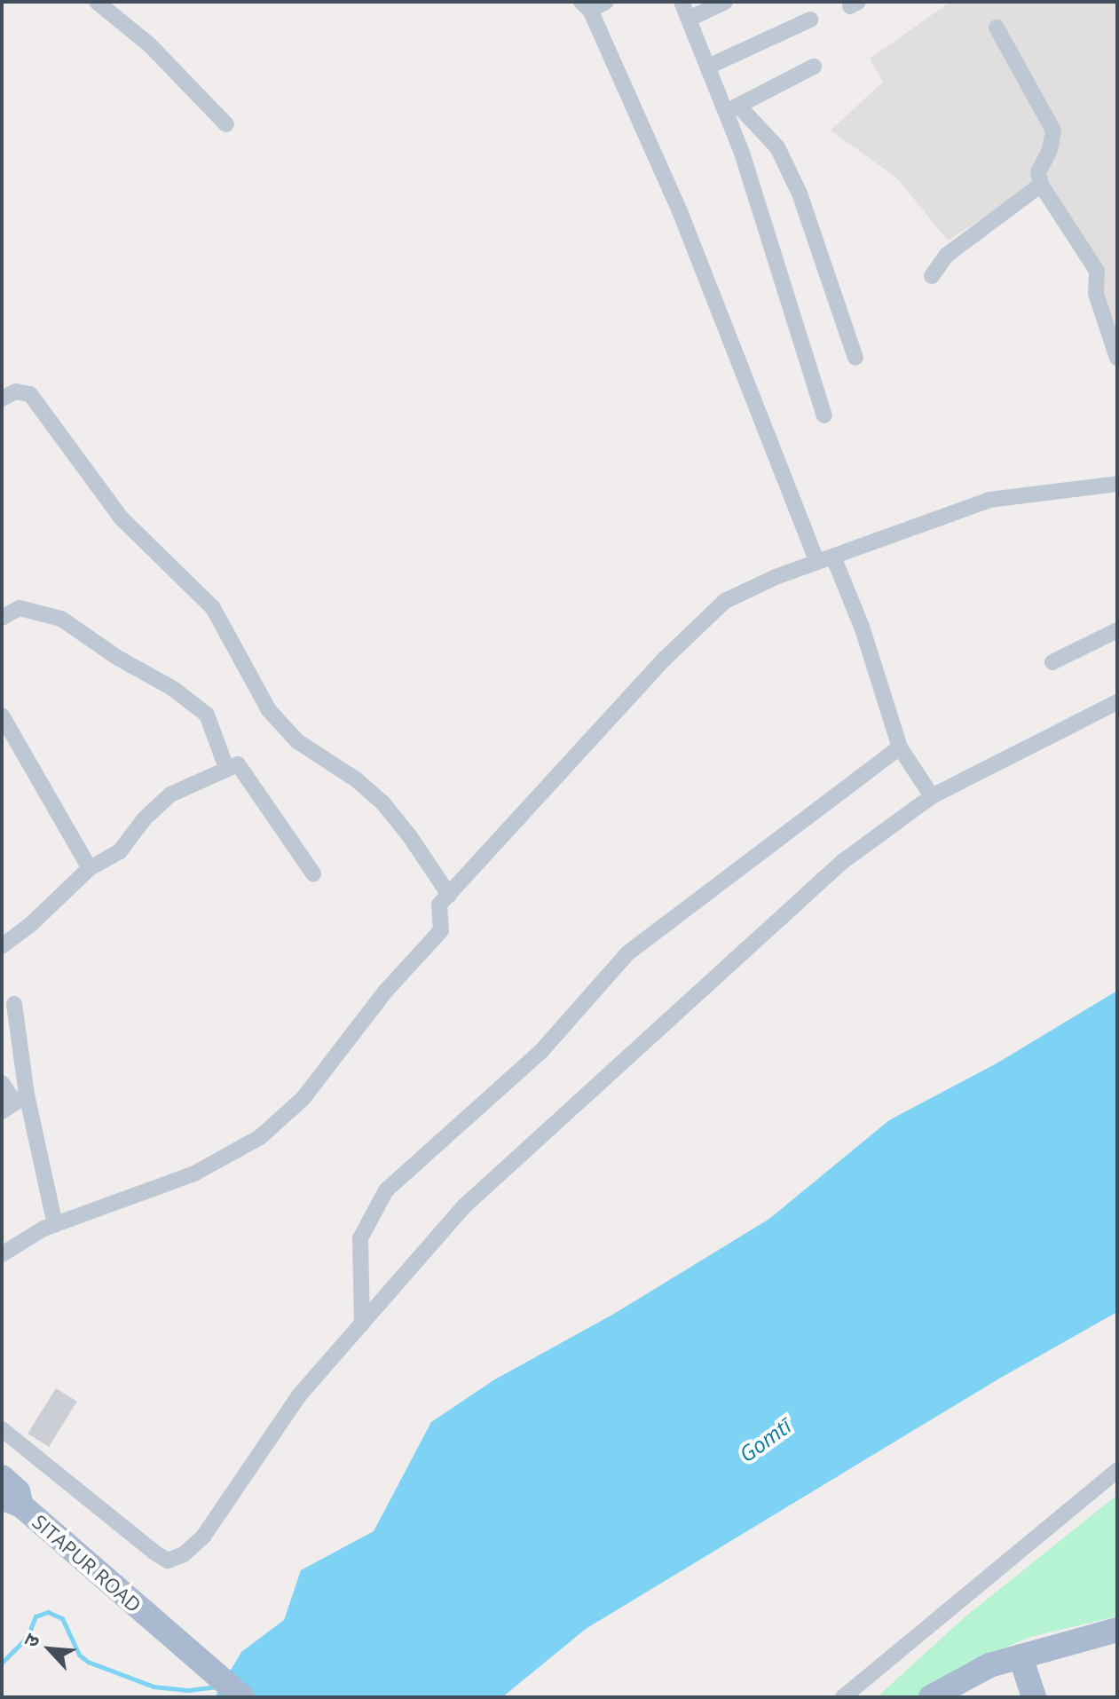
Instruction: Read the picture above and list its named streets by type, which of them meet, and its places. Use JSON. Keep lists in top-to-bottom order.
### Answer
{
  "streets": {
    "main road": ["SITAPUR ROAD"]
  },
  "water": ["Gomtī"],
  "north": "top left"
}
